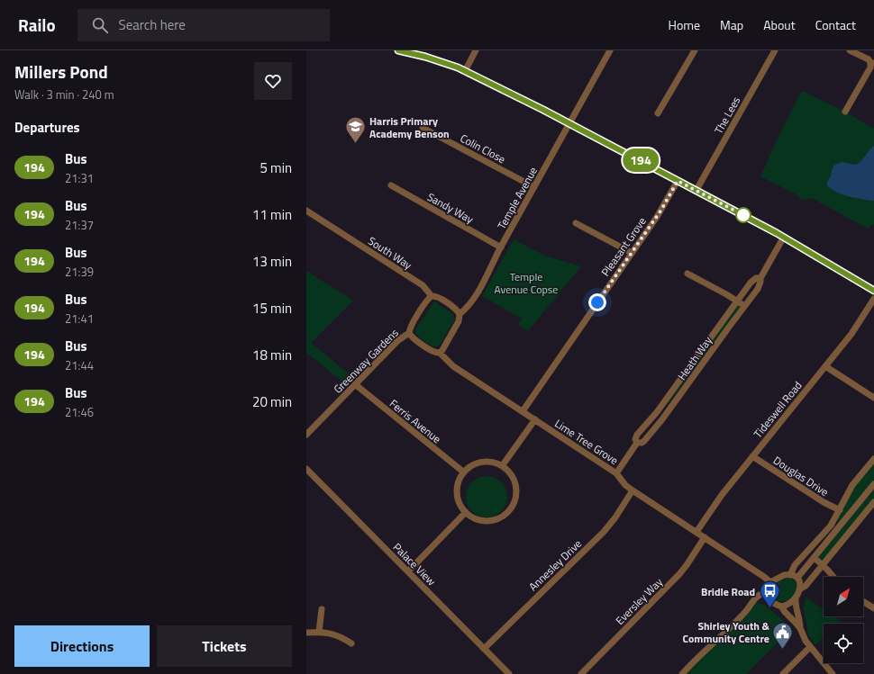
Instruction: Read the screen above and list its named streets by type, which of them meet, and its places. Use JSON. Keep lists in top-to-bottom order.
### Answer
{
  "streets": {
    "street": [
      "The Lees",
      "Colin Close",
      "Temple Avenue",
      "Sandy Way",
      "Pleasant Grove",
      "South Way",
      "Heath Way",
      "Greenway Gardens",
      "Tideswell Road",
      "Ferris Avenue",
      "Lime Tree Grove",
      "Douglas Drive",
      "Palace View",
      "Annesley Drive",
      "Eversley Way"
    ]
  },
  "crossings": [
    ["Colin Close", "Temple Avenue"],
    ["Temple Avenue", "Sandy Way"],
    ["Temple Avenue", "South Way"],
    ["Temple Avenue", "Greenway Gardens"],
    ["Temple Avenue", "Lime Tree Grove"],
    ["Pleasant Grove", "Lime Tree Grove"],
    ["South Way", "Greenway Gardens"],
    ["South Way", "Lime Tree Grove"],
    ["Heath Way", "Lime Tree Grove"],
    ["Greenway Gardens", "Ferris Avenue"],
    ["Greenway Gardens", "Lime Tree Grove"],
    ["Tideswell Road", "Lime Tree Grove"],
    ["Tideswell Road", "Douglas Drive"],
    ["Lime Tree Grove", "Annesley Drive"],
    ["Lime Tree Grove", "Eversley Way"],
    ["Palace View", "Annesley Drive"]
  ],
  "parks": ["Temple Avenue Copse"],
  "places": {
    "school or university": ["Harris Primary Academy Benson"],
    "bus stop": ["Bridle Road"],
    "public building": ["Shirley Youth & Community Centre"]
  },
  "lines": ["bus line 194"],
  "north": "top right",
  "page": {
    "header": "Railo",
    "search": "Search here",
    "nav": [
      "Home",
      "Map",
      "About",
      "Contact"
    ],
    "heading": [
      ["Millers Pond", "Walk · 3 min · 240 m"],
      "Departures"
    ],
    "on_map": "194",
    "list": [
      {
        "mark": "194",
        "name": "Bus",
        "note": "21:31",
        "value": "5 min"
      },
      {
        "mark": "194",
        "name": "Bus",
        "note": "21:37",
        "value": "11 min"
      },
      {
        "mark": "194",
        "name": "Bus",
        "note": "21:39",
        "value": "13 min"
      },
      {
        "mark": "194",
        "name": "Bus",
        "note": "21:41",
        "value": "15 min"
      },
      {
        "mark": "194",
        "name": "Bus",
        "note": "21:44",
        "value": "18 min"
      },
      {
        "mark": "194",
        "name": "Bus",
        "note": "21:46",
        "value": "20 min"
      }
    ],
    "buttons": ["Directions", "Tickets"]
  }
}
